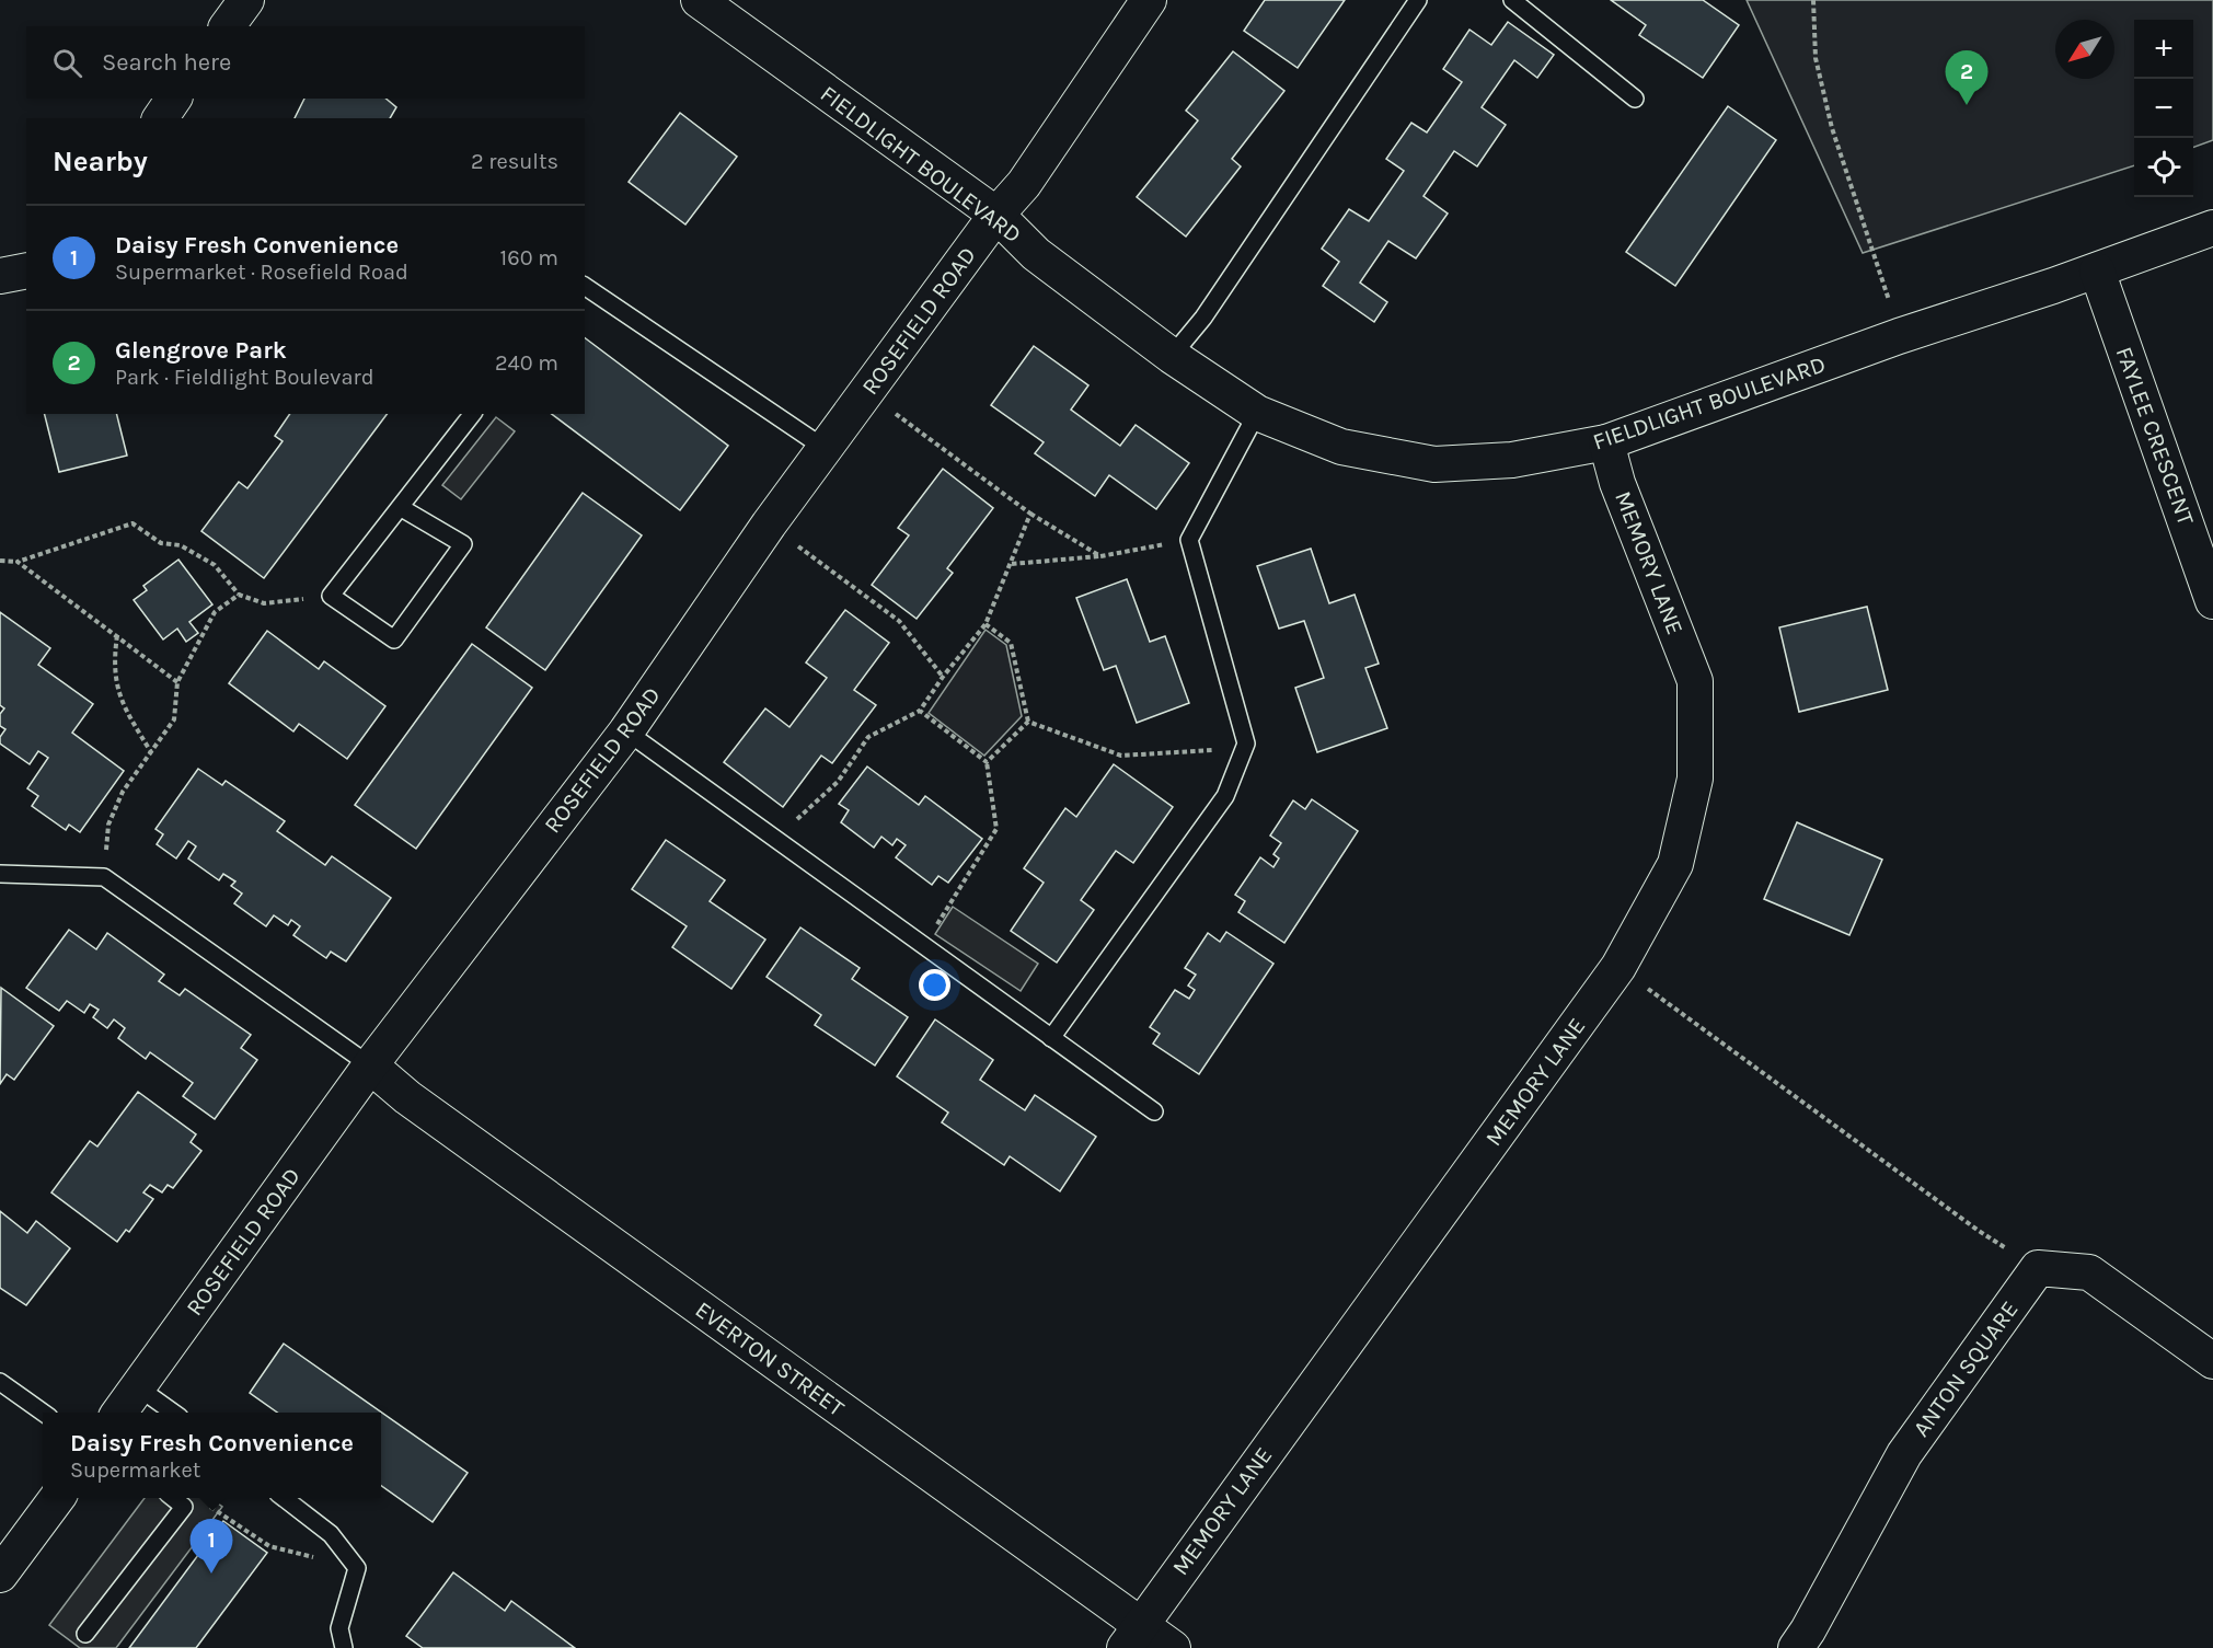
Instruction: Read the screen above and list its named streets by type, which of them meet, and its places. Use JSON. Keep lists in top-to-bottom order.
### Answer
{
  "streets": {
    "street": [
      "FIELDLIGHT BOULEVARD",
      "ROSEFIELD ROAD",
      "FAYLEE CRESCENT",
      "MEMORY LANE",
      "EVERTON STREET",
      "ANTON SQUARE"
    ]
  },
  "crossings": [
    ["FIELDLIGHT BOULEVARD", "ROSEFIELD ROAD"],
    ["FIELDLIGHT BOULEVARD", "FAYLEE CRESCENT"],
    ["FIELDLIGHT BOULEVARD", "MEMORY LANE"],
    ["ROSEFIELD ROAD", "EVERTON STREET"],
    ["MEMORY LANE", "EVERTON STREET"]
  ],
  "north": "bottom left",
  "page": {
    "map_buttons": ["+", "−"],
    "search": "Search here",
    "pins": ["2", "1"],
    "heading": ["Nearby", "2 results"],
    "list": [
      {
        "mark": "1",
        "name": "Daisy Fresh Convenience",
        "note": "Supermarket · Rosefield Road",
        "value": "160 m"
      },
      {
        "mark": "2",
        "name": "Glengrove Park",
        "note": "Park · Fieldlight Boulevard",
        "value": "240 m"
      }
    ],
    "popup": ["Daisy Fresh Convenience", "Supermarket"]
  }
}
